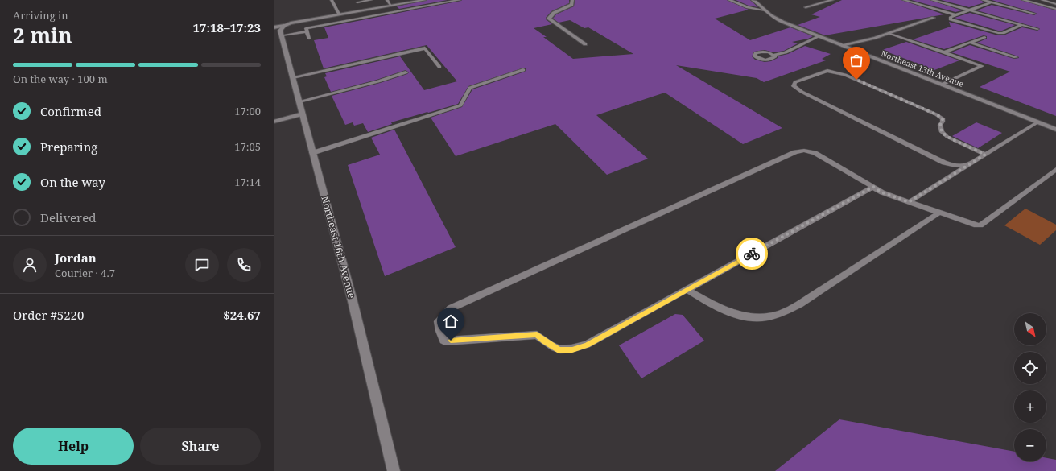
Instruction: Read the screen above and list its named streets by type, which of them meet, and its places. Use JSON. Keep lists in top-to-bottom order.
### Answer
{
  "streets": {
    "street": ["Northeast 13th Avenue", "Northeast 16th Avenue"]
  },
  "north": "bottom right",
  "page": {
    "heading": ["2 min", "Arriving in", "17:18–17:23"],
    "panel": [
      "Jordan",
      "Courier · 4.7",
      "Order #5220",
      "$24.67"
    ],
    "bar": "On the way · 100 m",
    "list": [
      ["Confirmed", "17:00"],
      ["Preparing", "17:05"],
      ["On the way", "17:14"],
      "Delivered"
    ],
    "map_buttons": ["+", "−"],
    "buttons": ["Help", "Share"]
  }
}
